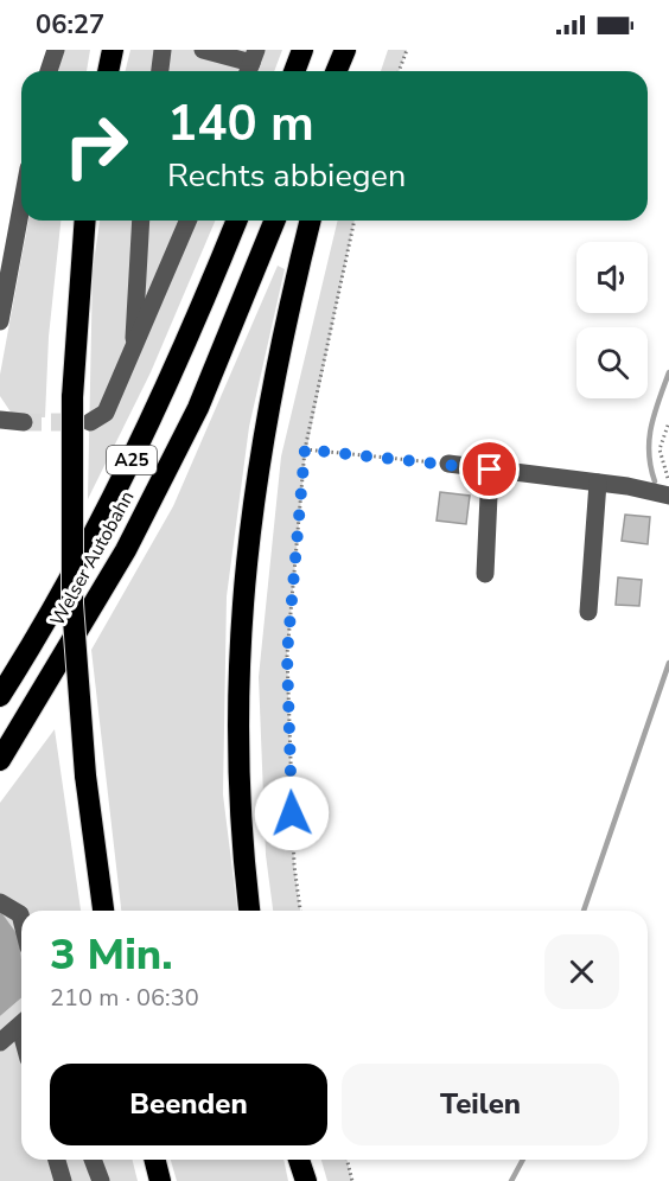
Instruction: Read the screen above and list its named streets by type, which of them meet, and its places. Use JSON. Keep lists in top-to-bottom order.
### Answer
{
  "streets": {
    "highway": ["A25", "Welser Autobahn"]
  },
  "page": {
    "status": "06:27",
    "turn": ["140 m", "Rechts abbiegen"],
    "heading": ["3 Min.", "210 m · 06:30"],
    "buttons": ["Beenden", "Teilen"]
  }
}
